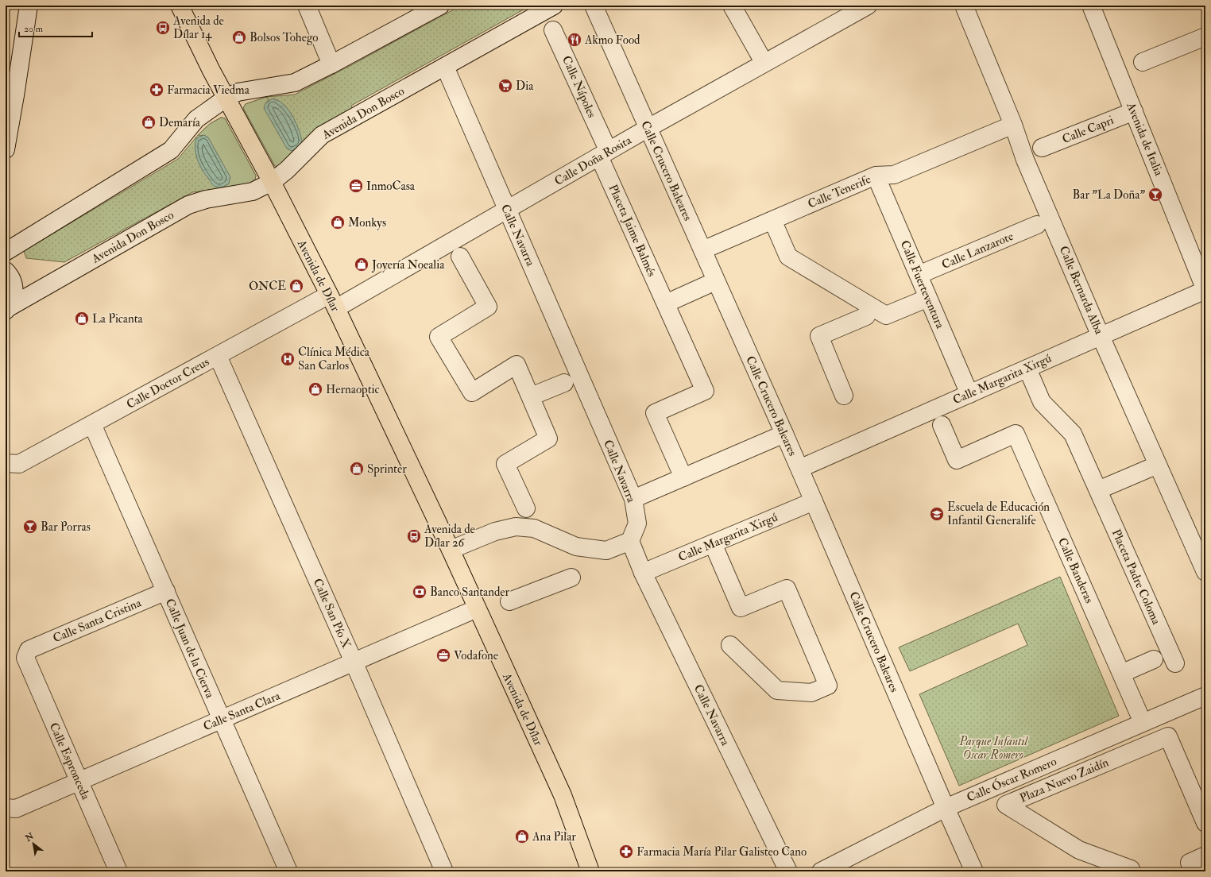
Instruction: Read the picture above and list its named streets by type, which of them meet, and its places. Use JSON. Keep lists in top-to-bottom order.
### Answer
{
  "streets": {
    "main road": ["Avenida de Dílar"],
    "street": [
      "Calle Nápoles",
      "Avenida Don Bosco",
      "Calle Capri",
      "Avenida de Italia",
      "Calle Doña Rosita",
      "Calle Crucero Baleares",
      "Calle Tenerife",
      "Placeta Jaime Balmés",
      "Calle Navarra",
      "Calle Lanzarote",
      "Calle Fuerteventura",
      "Calle Bernarda Alba",
      "Calle Margarita Xirgú",
      "Calle Doctor Creus",
      "Calle Banderas",
      "Placeta Padre Coloma",
      "Calle San Pío X",
      "Calle Santa Cristina",
      "Calle Juan de la Cierva",
      "Calle Santa Clara",
      "Calle Espronceda",
      "Calle Óscar Romero",
      "Plaza Nuevo Zaidín"
    ]
  },
  "crossings": [
    ["Calle Nápoles", "Calle Doña Rosita"],
    ["Calle Nápoles", "Placeta Jaime Balmés"],
    ["Avenida Don Bosco", "Calle Navarra"],
    ["Avenida Don Bosco", "Avenida de Dílar"],
    ["Calle Capri", "Avenida de Italia"],
    ["Avenida de Italia", "Calle Margarita Xirgú"],
    ["Calle Doña Rosita", "Calle Crucero Baleares"],
    ["Calle Doña Rosita", "Placeta Jaime Balmés"],
    ["Calle Doña Rosita", "Calle Navarra"],
    ["Calle Doña Rosita", "Avenida de Dílar"],
    ["Calle Doña Rosita", "Calle Doctor Creus"],
    ["Calle Crucero Baleares", "Calle Tenerife"],
    ["Calle Crucero Baleares", "Calle Margarita Xirgú"],
    ["Calle Crucero Baleares", "Calle Óscar Romero"],
    ["Calle Tenerife", "Calle Fuerteventura"],
    ["Calle Tenerife", "Calle Bernarda Alba"],
    ["Calle Navarra", "Calle Margarita Xirgú"],
    ["Calle Lanzarote", "Calle Fuerteventura"],
    ["Avenida de Dílar", "Calle Doctor Creus"],
    ["Avenida de Dílar", "Calle Santa Clara"],
    ["Calle Fuerteventura", "Calle Margarita Xirgú"],
    ["Calle Bernarda Alba", "Calle Margarita Xirgú"],
    ["Calle Margarita Xirgú", "Placeta Padre Coloma"],
    ["Calle Doctor Creus", "Calle San Pío X"],
    ["Calle Doctor Creus", "Calle Juan de la Cierva"],
    ["Calle San Pío X", "Calle Santa Clara"],
    ["Calle Santa Cristina", "Calle Juan de la Cierva"],
    ["Calle Santa Cristina", "Calle Espronceda"],
    ["Calle Juan de la Cierva", "Calle Santa Clara"],
    ["Calle Santa Clara", "Calle Espronceda"]
  ],
  "parks": ["Parque Infantil Óscar Romero"],
  "places": {
    "bus stop": ["Avenida de Dílar 14", "Avenida de Dílar 26"],
    "shop": [
      "Bolsos Tohego",
      "Demaría",
      "Monkys",
      "Joyería Noealia",
      "ONCE",
      "La Picanta",
      "Hernaoptic",
      "Sprinter",
      "Ana Pilar"
    ],
    "restaurant": ["Akmo Food"],
    "supermarket": ["Dia"],
    "pharmacy": ["Farmacia Viedma", "Farmacia María Pilar Galisteo Cano"],
    "office": ["InmoCasa", "Vodafone"],
    "bar": ["Bar \"La Doña\"", "Bar Porras"],
    "hospital": ["Clínica Médica San Carlos"],
    "school or university": ["Escuela de Educación Infantil Generalife"],
    "bank": ["Banco Santander"]
  },
  "scale_bar": "20 m",
  "north": "top left"
}
